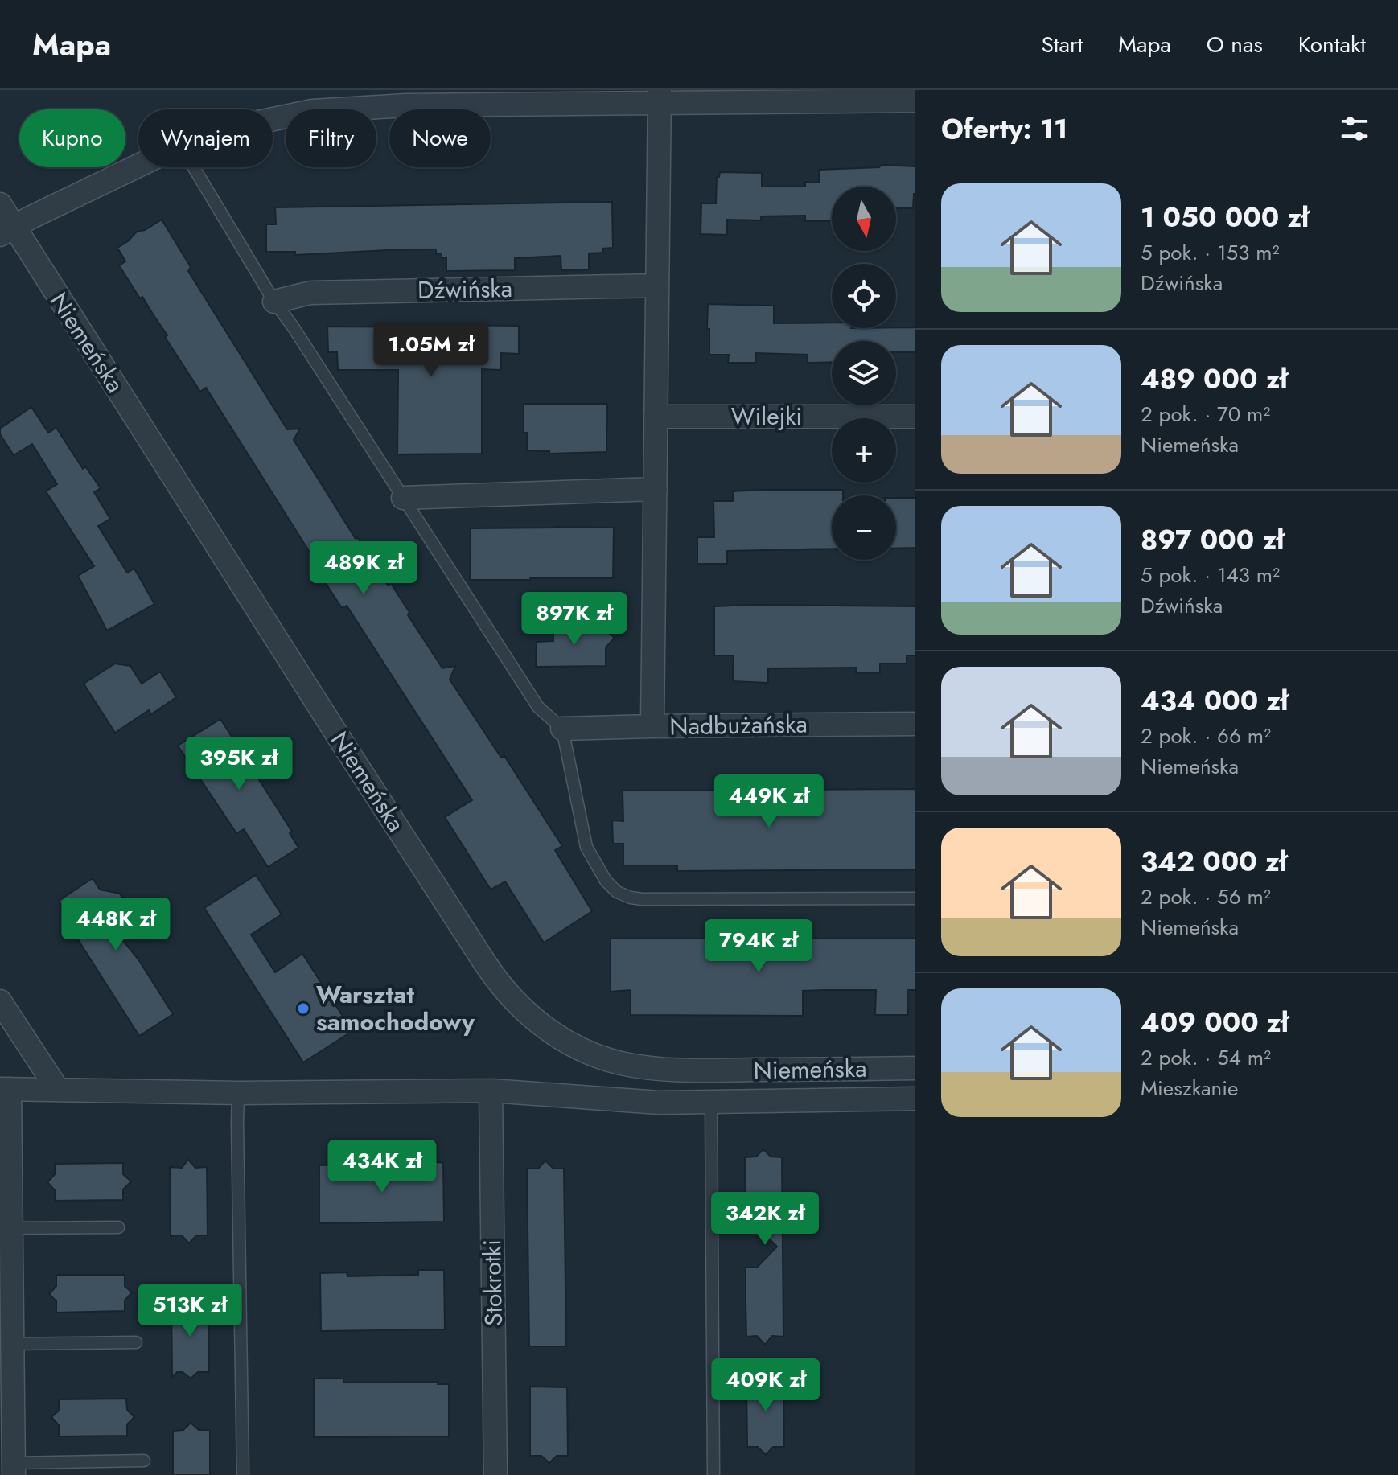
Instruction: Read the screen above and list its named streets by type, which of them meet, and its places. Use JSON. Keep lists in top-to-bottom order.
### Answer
{
  "streets": {
    "street": [
      "Dźwińska",
      "Niemeńska",
      "Wilejki",
      "Nadbużańska",
      "Stokrotki"
    ]
  },
  "crossings": [
    ["Niemeńska", "Stokrotki"]
  ],
  "places": ["Warsztat samochodowy"],
  "north": "bottom",
  "page": {
    "header": "Mapa",
    "nav": [
      "Start",
      "Mapa",
      "O nas",
      "Kontakt"
    ],
    "heading": "Oferty: 11",
    "chip": [
      "Kupno",
      "Wynajem",
      "Filtry",
      "Nowe"
    ],
    "list": [
      {
        "name": "1 050 000 zł",
        "note": "5 pok. · 153 m² · Dźwińska"
      },
      {
        "name": "489 000 zł",
        "note": "2 pok. · 70 m² · Niemeńska"
      },
      {
        "name": "897 000 zł",
        "note": "5 pok. · 143 m² · Dźwińska"
      },
      {
        "name": "434 000 zł",
        "note": "2 pok. · 66 m² · Niemeńska"
      },
      {
        "name": "342 000 zł",
        "note": "2 pok. · 56 m² · Niemeńska"
      },
      {
        "name": "409 000 zł",
        "note": "2 pok. · 54 m² · Mieszkanie"
      }
    ],
    "map_buttons": ["+", "−"],
    "price": [
      "1.05M zł",
      "489K zł",
      "897K zł",
      "395K zł",
      "449K zł",
      "448K zł",
      "794K zł",
      "434K zł",
      "342K zł",
      "513K zł",
      "409K zł"
    ]
  }
}
